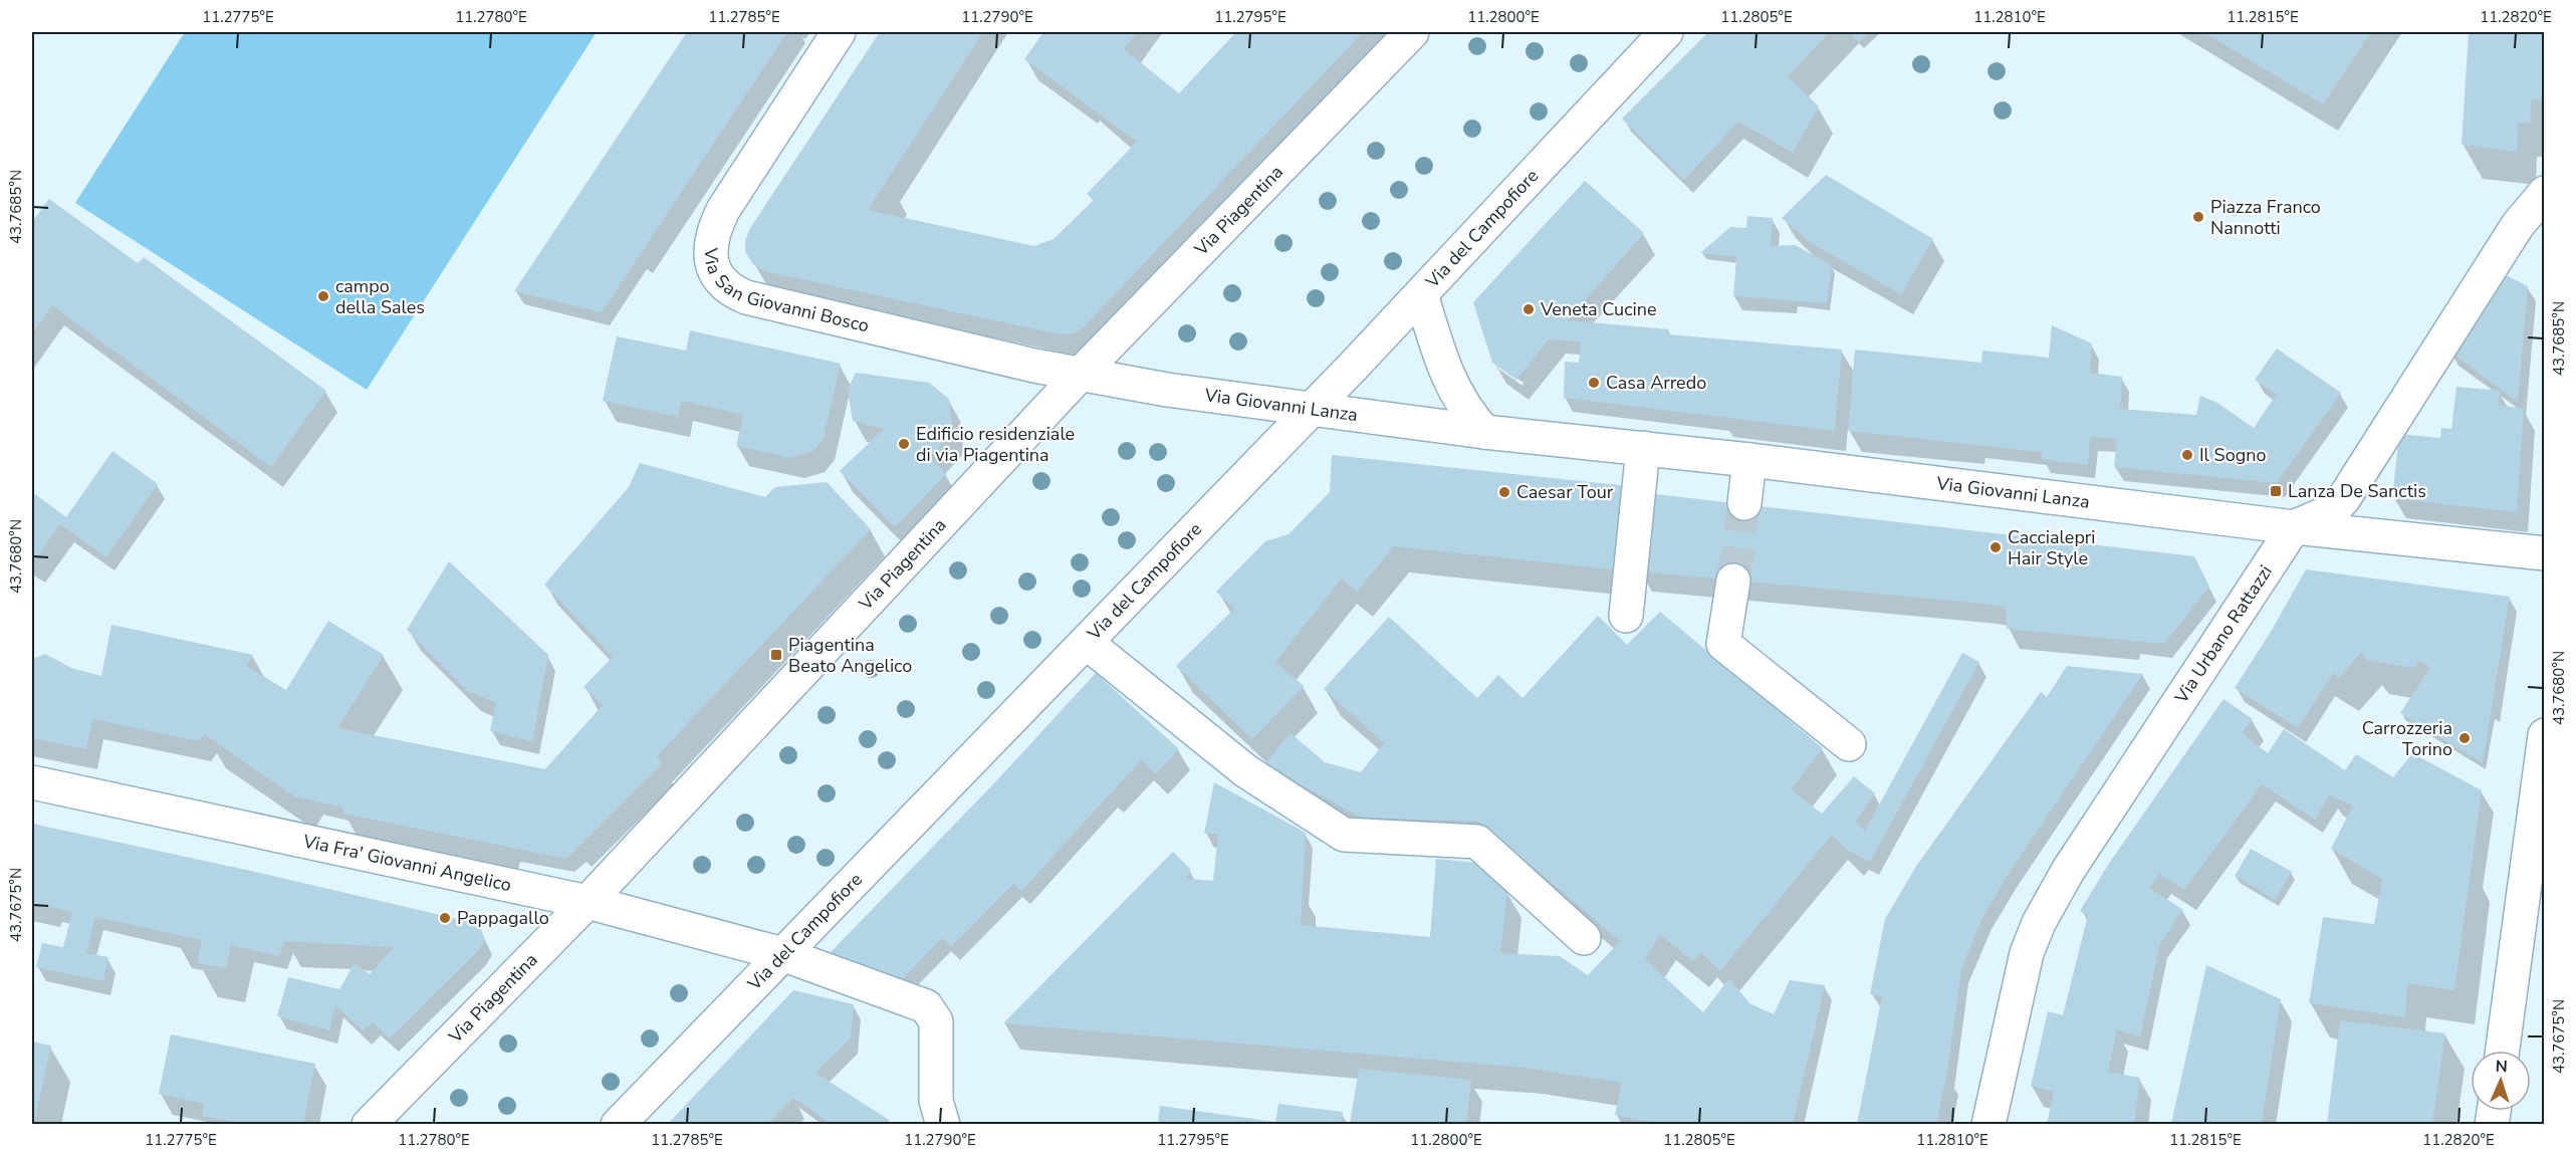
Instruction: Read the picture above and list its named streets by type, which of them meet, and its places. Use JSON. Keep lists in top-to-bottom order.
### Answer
{
  "streets": {
    "street": [
      "Via Piagentina",
      "Via del Campofiore",
      "Via San Giovanni Bosco",
      "Via Giovanni Lanza",
      "Via Urbano Rattazzi",
      "Via Fra' Giovanni Angelico"
    ]
  },
  "crossings": [
    ["Via Piagentina", "Via San Giovanni Bosco"],
    ["Via Piagentina", "Via Giovanni Lanza"],
    ["Via Piagentina", "Via Fra' Giovanni Angelico"],
    ["Via del Campofiore", "Via Giovanni Lanza"],
    ["Via del Campofiore", "Via Fra' Giovanni Angelico"],
    ["Via San Giovanni Bosco", "Via Giovanni Lanza"],
    ["Via Giovanni Lanza", "Via Urbano Rattazzi"]
  ],
  "places": {
    "other": [
      "Piazza Franco Nannotti",
      "campo della Sales",
      "Veneta Cucine",
      "Casa Arredo",
      "Edificio residenziale di via Piagentina",
      "Il Sogno",
      "Caesar Tour",
      "Caccialepri Hair Style",
      "Carrozzeria Torino",
      "Pappagallo"
    ],
    "transit": ["Lanza De Sanctis", "Piagentina Beato Angelico"]
  },
  "north": "top",
  "coordinates": [
    "11.2775°E",
    "11.2780°E",
    "11.2785°E",
    "11.2790°E",
    "11.2795°E",
    "11.2800°E",
    "11.2805°E",
    "11.2810°E",
    "11.2815°E",
    "11.2820°E",
    "43.7685°N",
    "43.7680°N",
    "43.7675°N"
  ]
}
